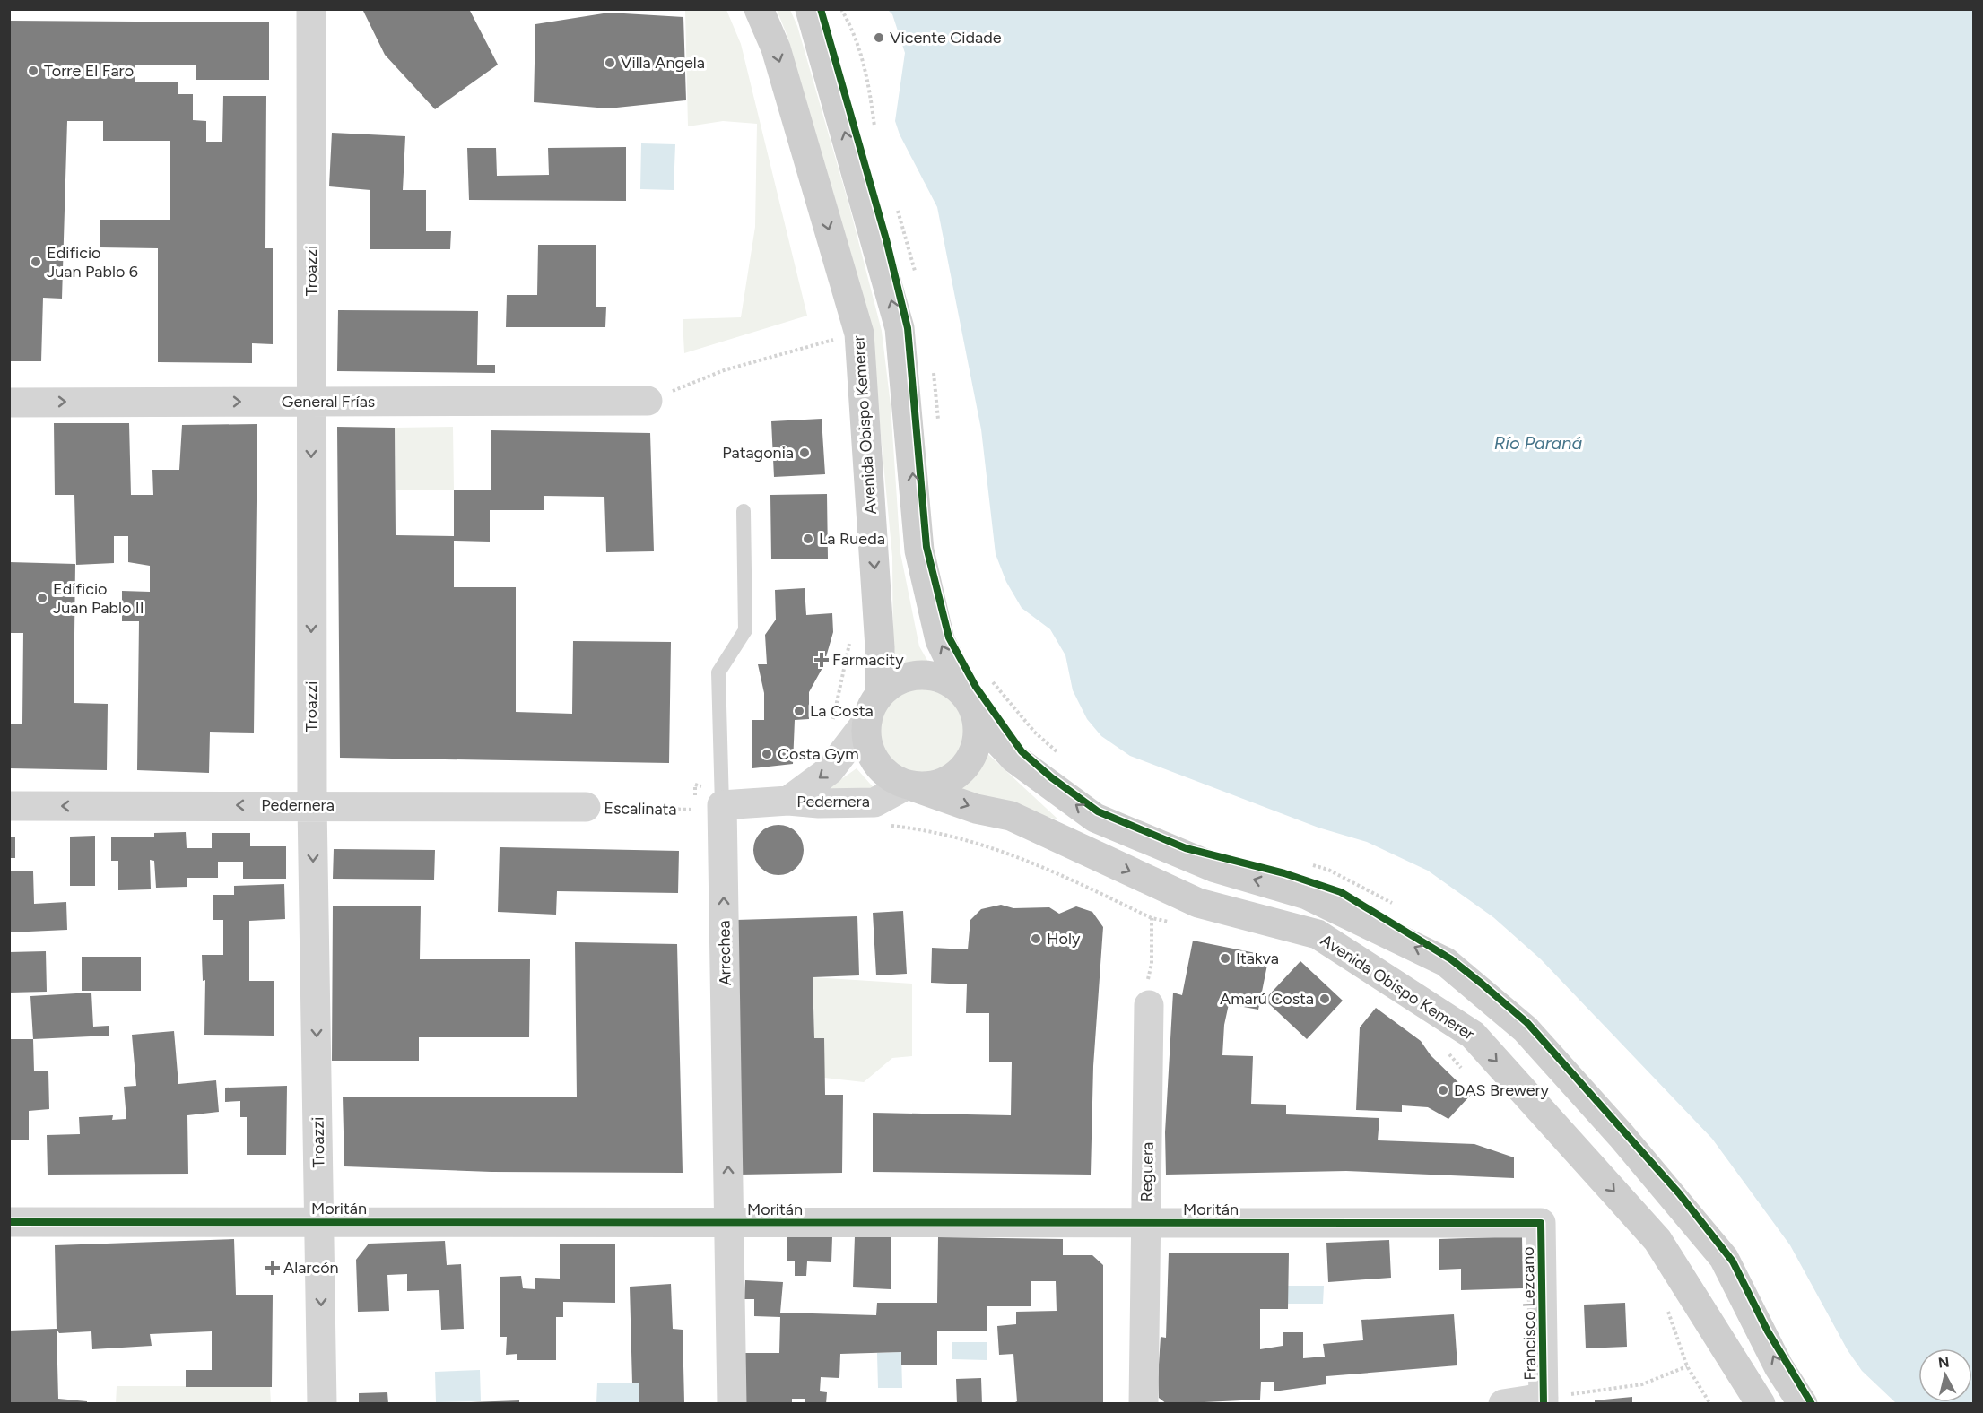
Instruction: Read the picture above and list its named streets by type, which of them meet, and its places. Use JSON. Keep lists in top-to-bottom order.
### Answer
{
  "streets": {
    "main road": ["Avenida Obispo Kemerer"],
    "street": [
      "Troazzi",
      "General Frías",
      "Pedernera",
      "Arrechea",
      "Reguera",
      "Moritán",
      "Francisco Lezcano"
    ],
    "path": ["Escalinata"]
  },
  "crossings": [
    ["Troazzi", "General Frías"],
    ["Troazzi", "Pedernera"],
    ["Troazzi", "Moritán"],
    ["Avenida Obispo Kemerer", "Pedernera"],
    ["Pedernera", "Escalinata"],
    ["Pedernera", "Arrechea"],
    ["Escalinata", "Arrechea"],
    ["Arrechea", "Moritán"],
    ["Reguera", "Moritán"],
    ["Moritán", "Francisco Lezcano"]
  ],
  "one_way": ["Troazzi", "General Frías", "Arrechea"],
  "water": ["Río Paraná"],
  "places": {
    "other": [
      "Vicente Cidade",
      "Villa Angela",
      "Torre El Faro",
      "Edificio Juan Pablo 6",
      "Patagonia",
      "La Rueda",
      "Edificio Juan Pablo II",
      "La Costa",
      "Costa Gym",
      "Holy",
      "Itakva",
      "Amarú Costa",
      "DAS Brewery"
    ],
    "health": ["Farmacity", "Alarcón"]
  },
  "north": "top"
}
